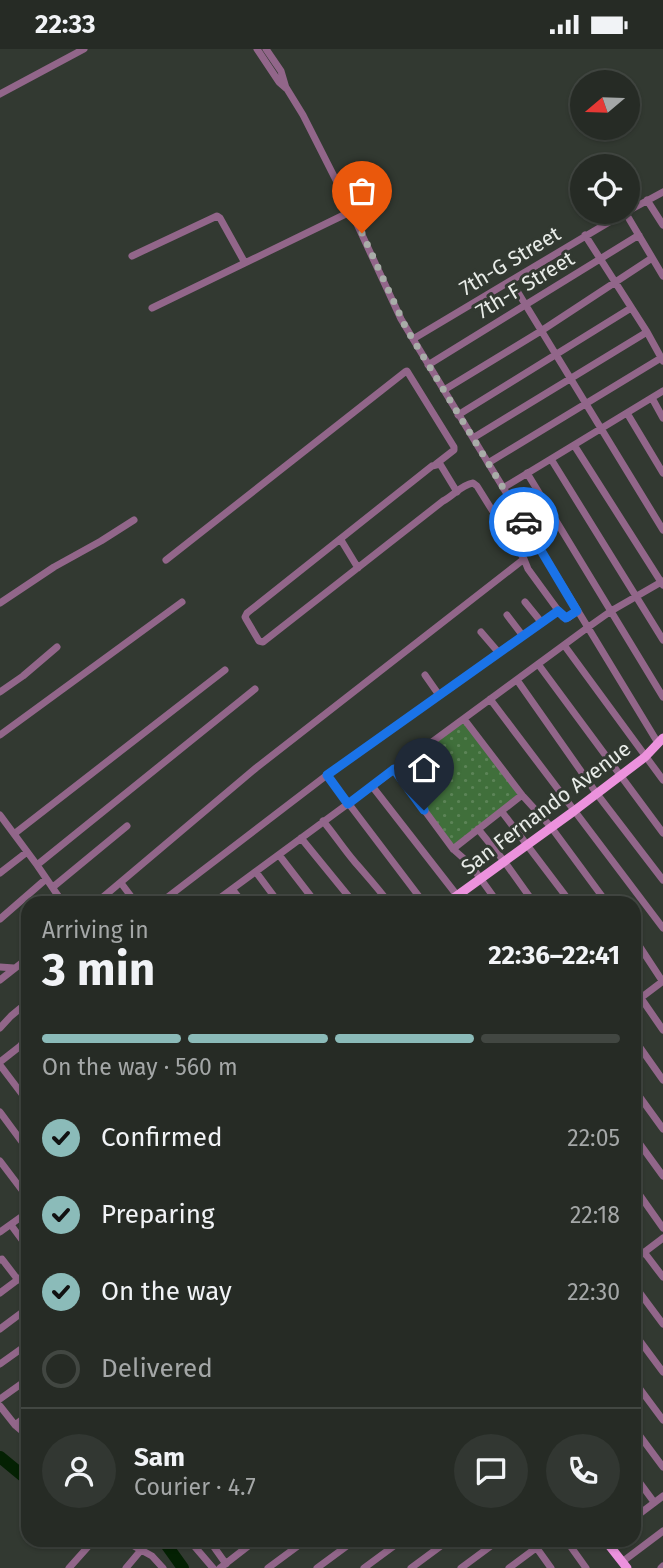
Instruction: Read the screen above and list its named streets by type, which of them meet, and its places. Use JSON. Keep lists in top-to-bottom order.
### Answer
{
  "streets": {
    "main road": ["San Fernando Avenue"],
    "street": ["7th-G Street", "7th-F Street"]
  },
  "north": "left",
  "page": {
    "status": "22:33",
    "heading": ["3 min", "Arriving in", "22:36–22:41"],
    "panel": ["Sam", "Courier · 4.7"],
    "bar": "On the way · 560 m",
    "list": [
      ["Confirmed", "22:05"],
      ["Preparing", "22:18"],
      ["On the way", "22:30"],
      "Delivered"
    ]
  }
}
